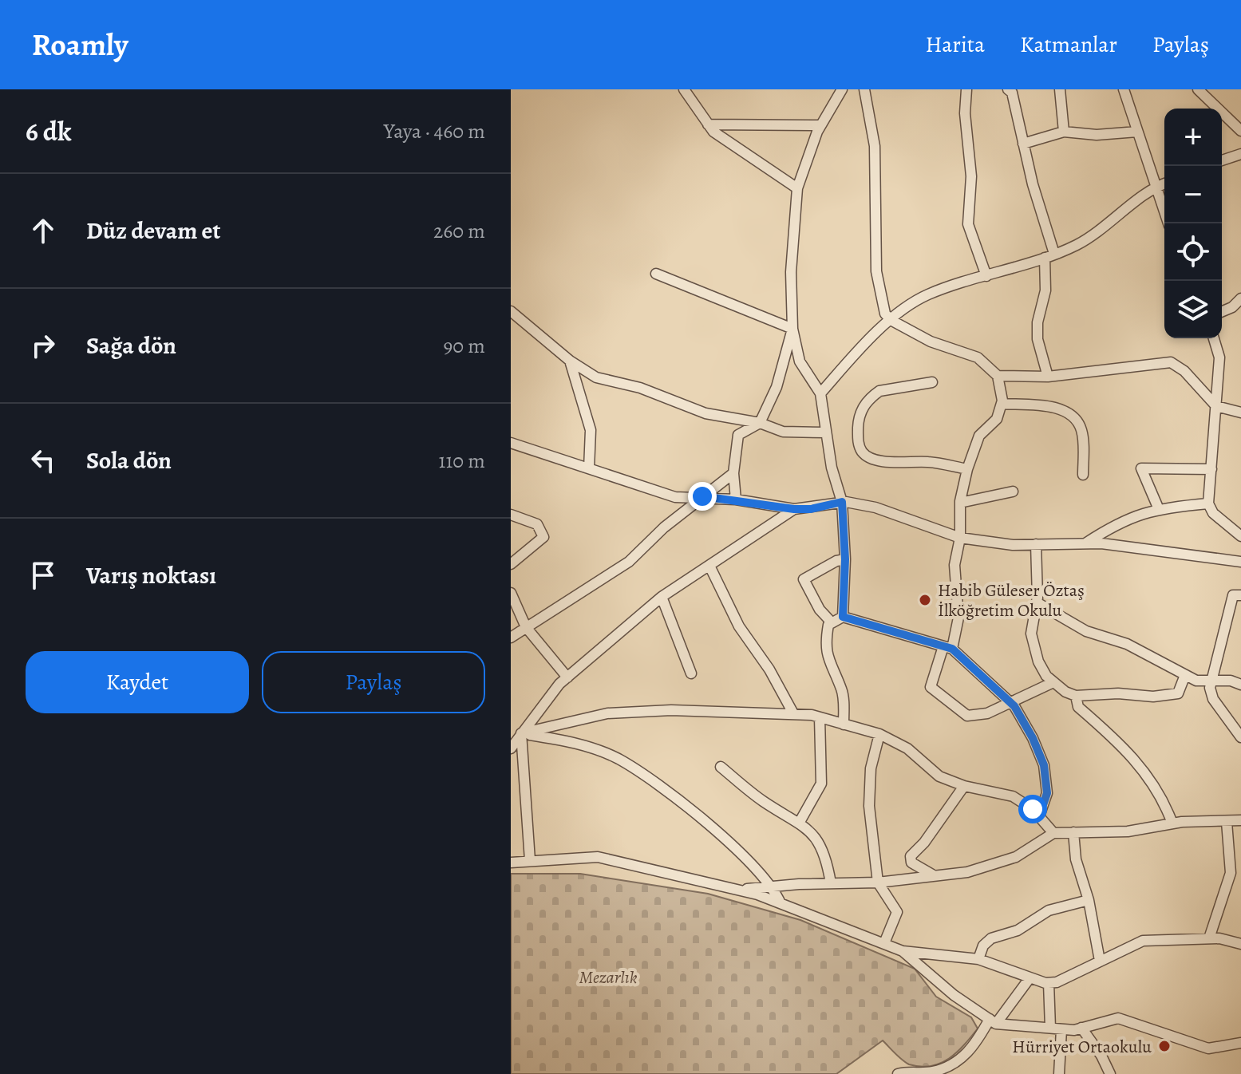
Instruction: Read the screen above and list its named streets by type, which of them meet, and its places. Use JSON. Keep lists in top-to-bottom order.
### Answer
{
  "parks": ["Mezarlık"],
  "places": ["Habib Güleser Öztaş İlköğretim Okulu", "Hürriyet Ortaokulu"],
  "page": {
    "header": "Roamly",
    "nav": ["Harita", "Katmanlar", "Paylaş"],
    "heading": ["6 dk", "Yaya · 460 m"],
    "map_buttons": ["+", "−"],
    "list": [
      ["Düz devam et", "260 m"],
      ["Sağa dön", "90 m"],
      ["Sola dön", "110 m"],
      "Varış noktası"
    ],
    "buttons": ["Kaydet", "Paylaş"]
  }
}
